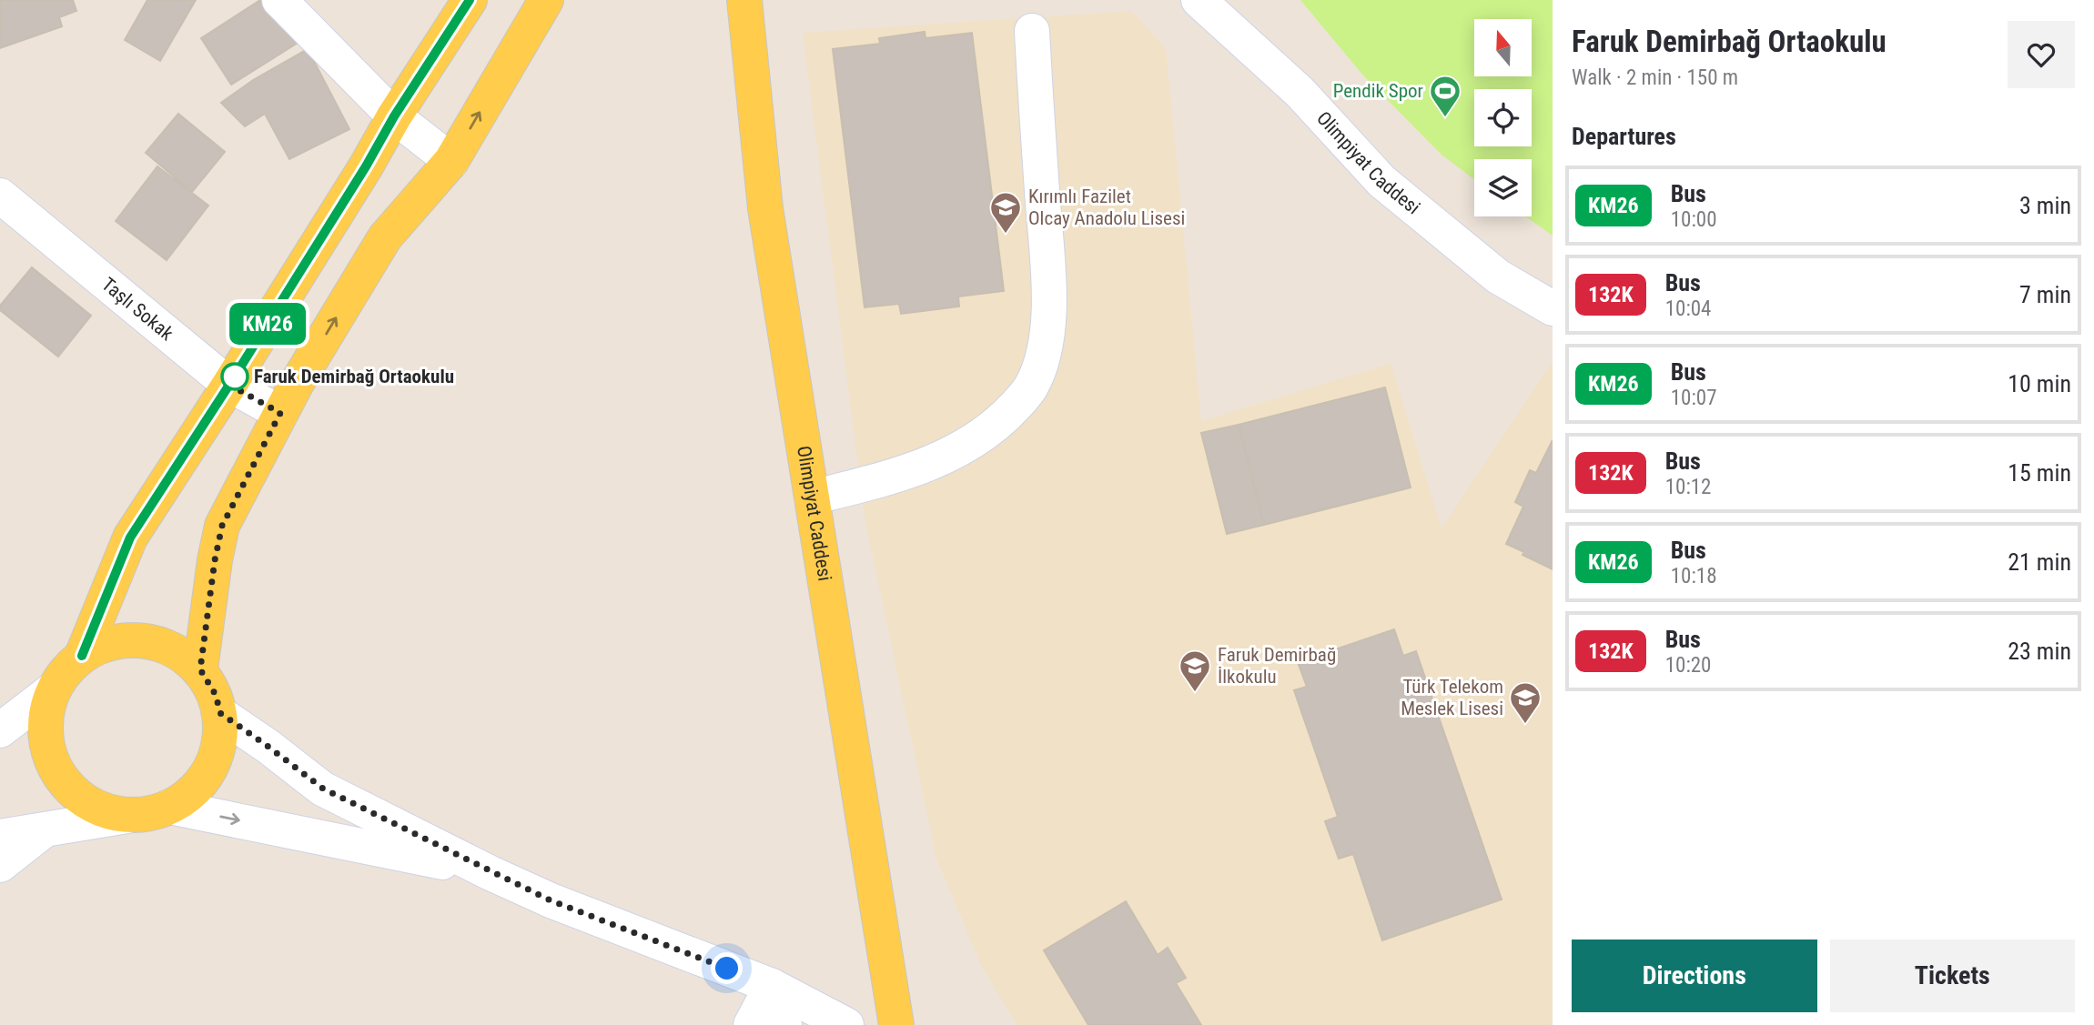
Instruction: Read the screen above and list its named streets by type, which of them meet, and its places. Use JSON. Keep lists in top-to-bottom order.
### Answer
{
  "streets": {
    "main road": ["Olimpiyat Caddesi"],
    "street": ["Taşlı Sokak"]
  },
  "places": {
    "sports": ["Pendik Spor"],
    "school or university": ["Kırımlı Fazilet Olcay Anadolu Lisesi", "Faruk Demirbağ İlkokulu", "Türk Telekom Meslek Lisesi"],
    "other": ["Faruk Demirbağ Ortaokulu"]
  },
  "lines": ["bus line KM26"],
  "north": "top",
  "page": {
    "on_map": "KM26",
    "heading": [
      ["Faruk Demirbağ Ortaokulu", "Walk · 2 min · 150 m"],
      "Departures"
    ],
    "list": [
      {
        "mark": "KM26",
        "name": "Bus",
        "note": "10:00",
        "value": "3 min"
      },
      {
        "mark": "132K",
        "name": "Bus",
        "note": "10:04",
        "value": "7 min"
      },
      {
        "mark": "KM26",
        "name": "Bus",
        "note": "10:07",
        "value": "10 min"
      },
      {
        "mark": "132K",
        "name": "Bus",
        "note": "10:12",
        "value": "15 min"
      },
      {
        "mark": "KM26",
        "name": "Bus",
        "note": "10:18",
        "value": "21 min"
      },
      {
        "mark": "132K",
        "name": "Bus",
        "note": "10:20",
        "value": "23 min"
      }
    ],
    "buttons": ["Directions", "Tickets"]
  }
}
